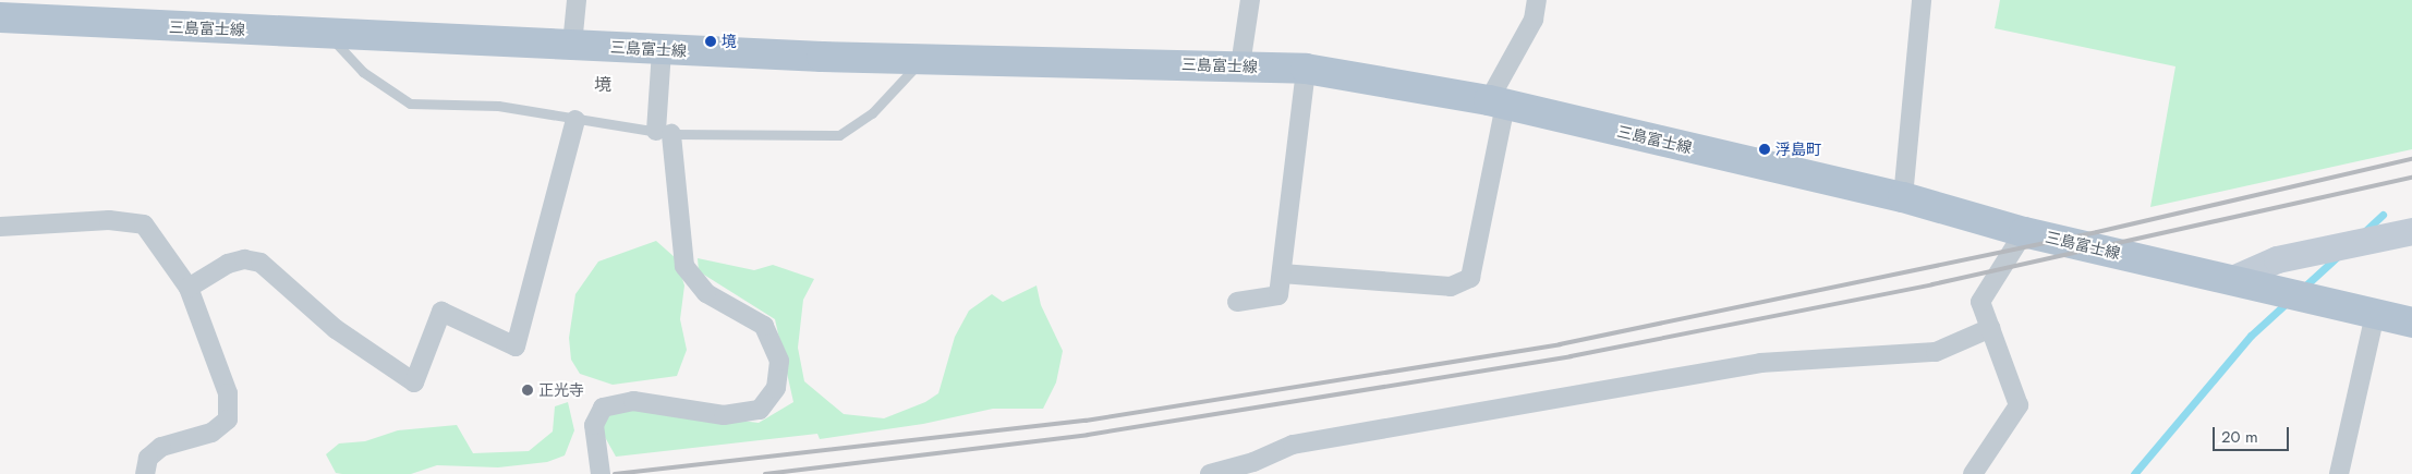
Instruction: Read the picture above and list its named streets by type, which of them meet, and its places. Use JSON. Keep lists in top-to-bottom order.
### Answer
{
  "streets": {
    "main road": ["三島富士線"]
  },
  "districts": ["境"],
  "places": ["境", "浮島町", "正光寺"],
  "scale_bar": "20 m"
}
